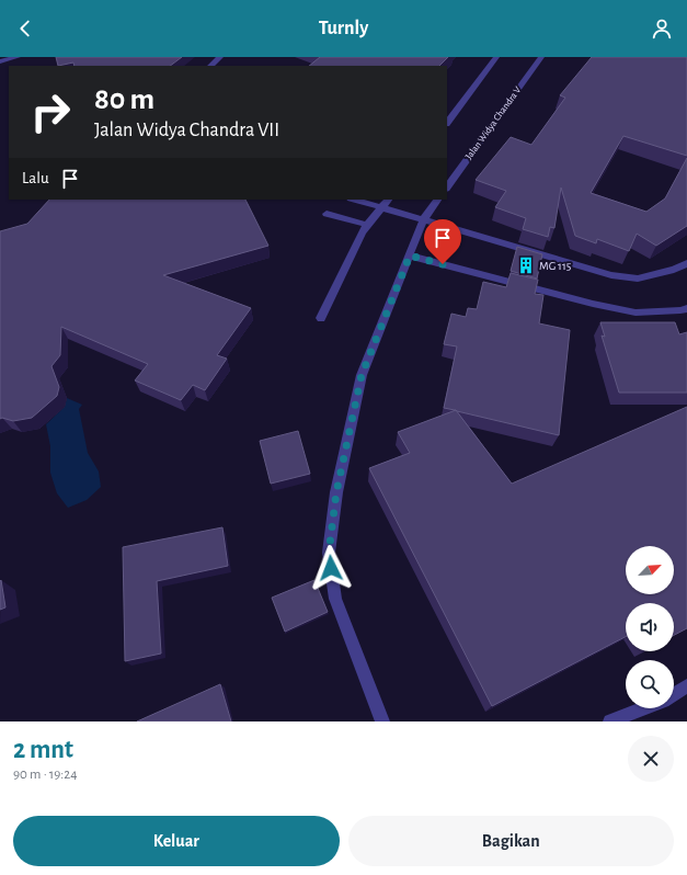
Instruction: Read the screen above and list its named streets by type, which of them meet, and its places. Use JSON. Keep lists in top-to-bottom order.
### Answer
{
  "streets": {
    "street": ["Jalan Widya Chandra V"]
  },
  "places": {
    "building": ["MG 115"]
  },
  "north": "top right",
  "page": {
    "header": "Turnly",
    "turn": ["80 m", "Jalan Widya Chandra VII"],
    "then": "Lalu",
    "heading": ["2 mnt", "90 m · 19:24"],
    "buttons": ["Keluar", "Bagikan"]
  }
}
